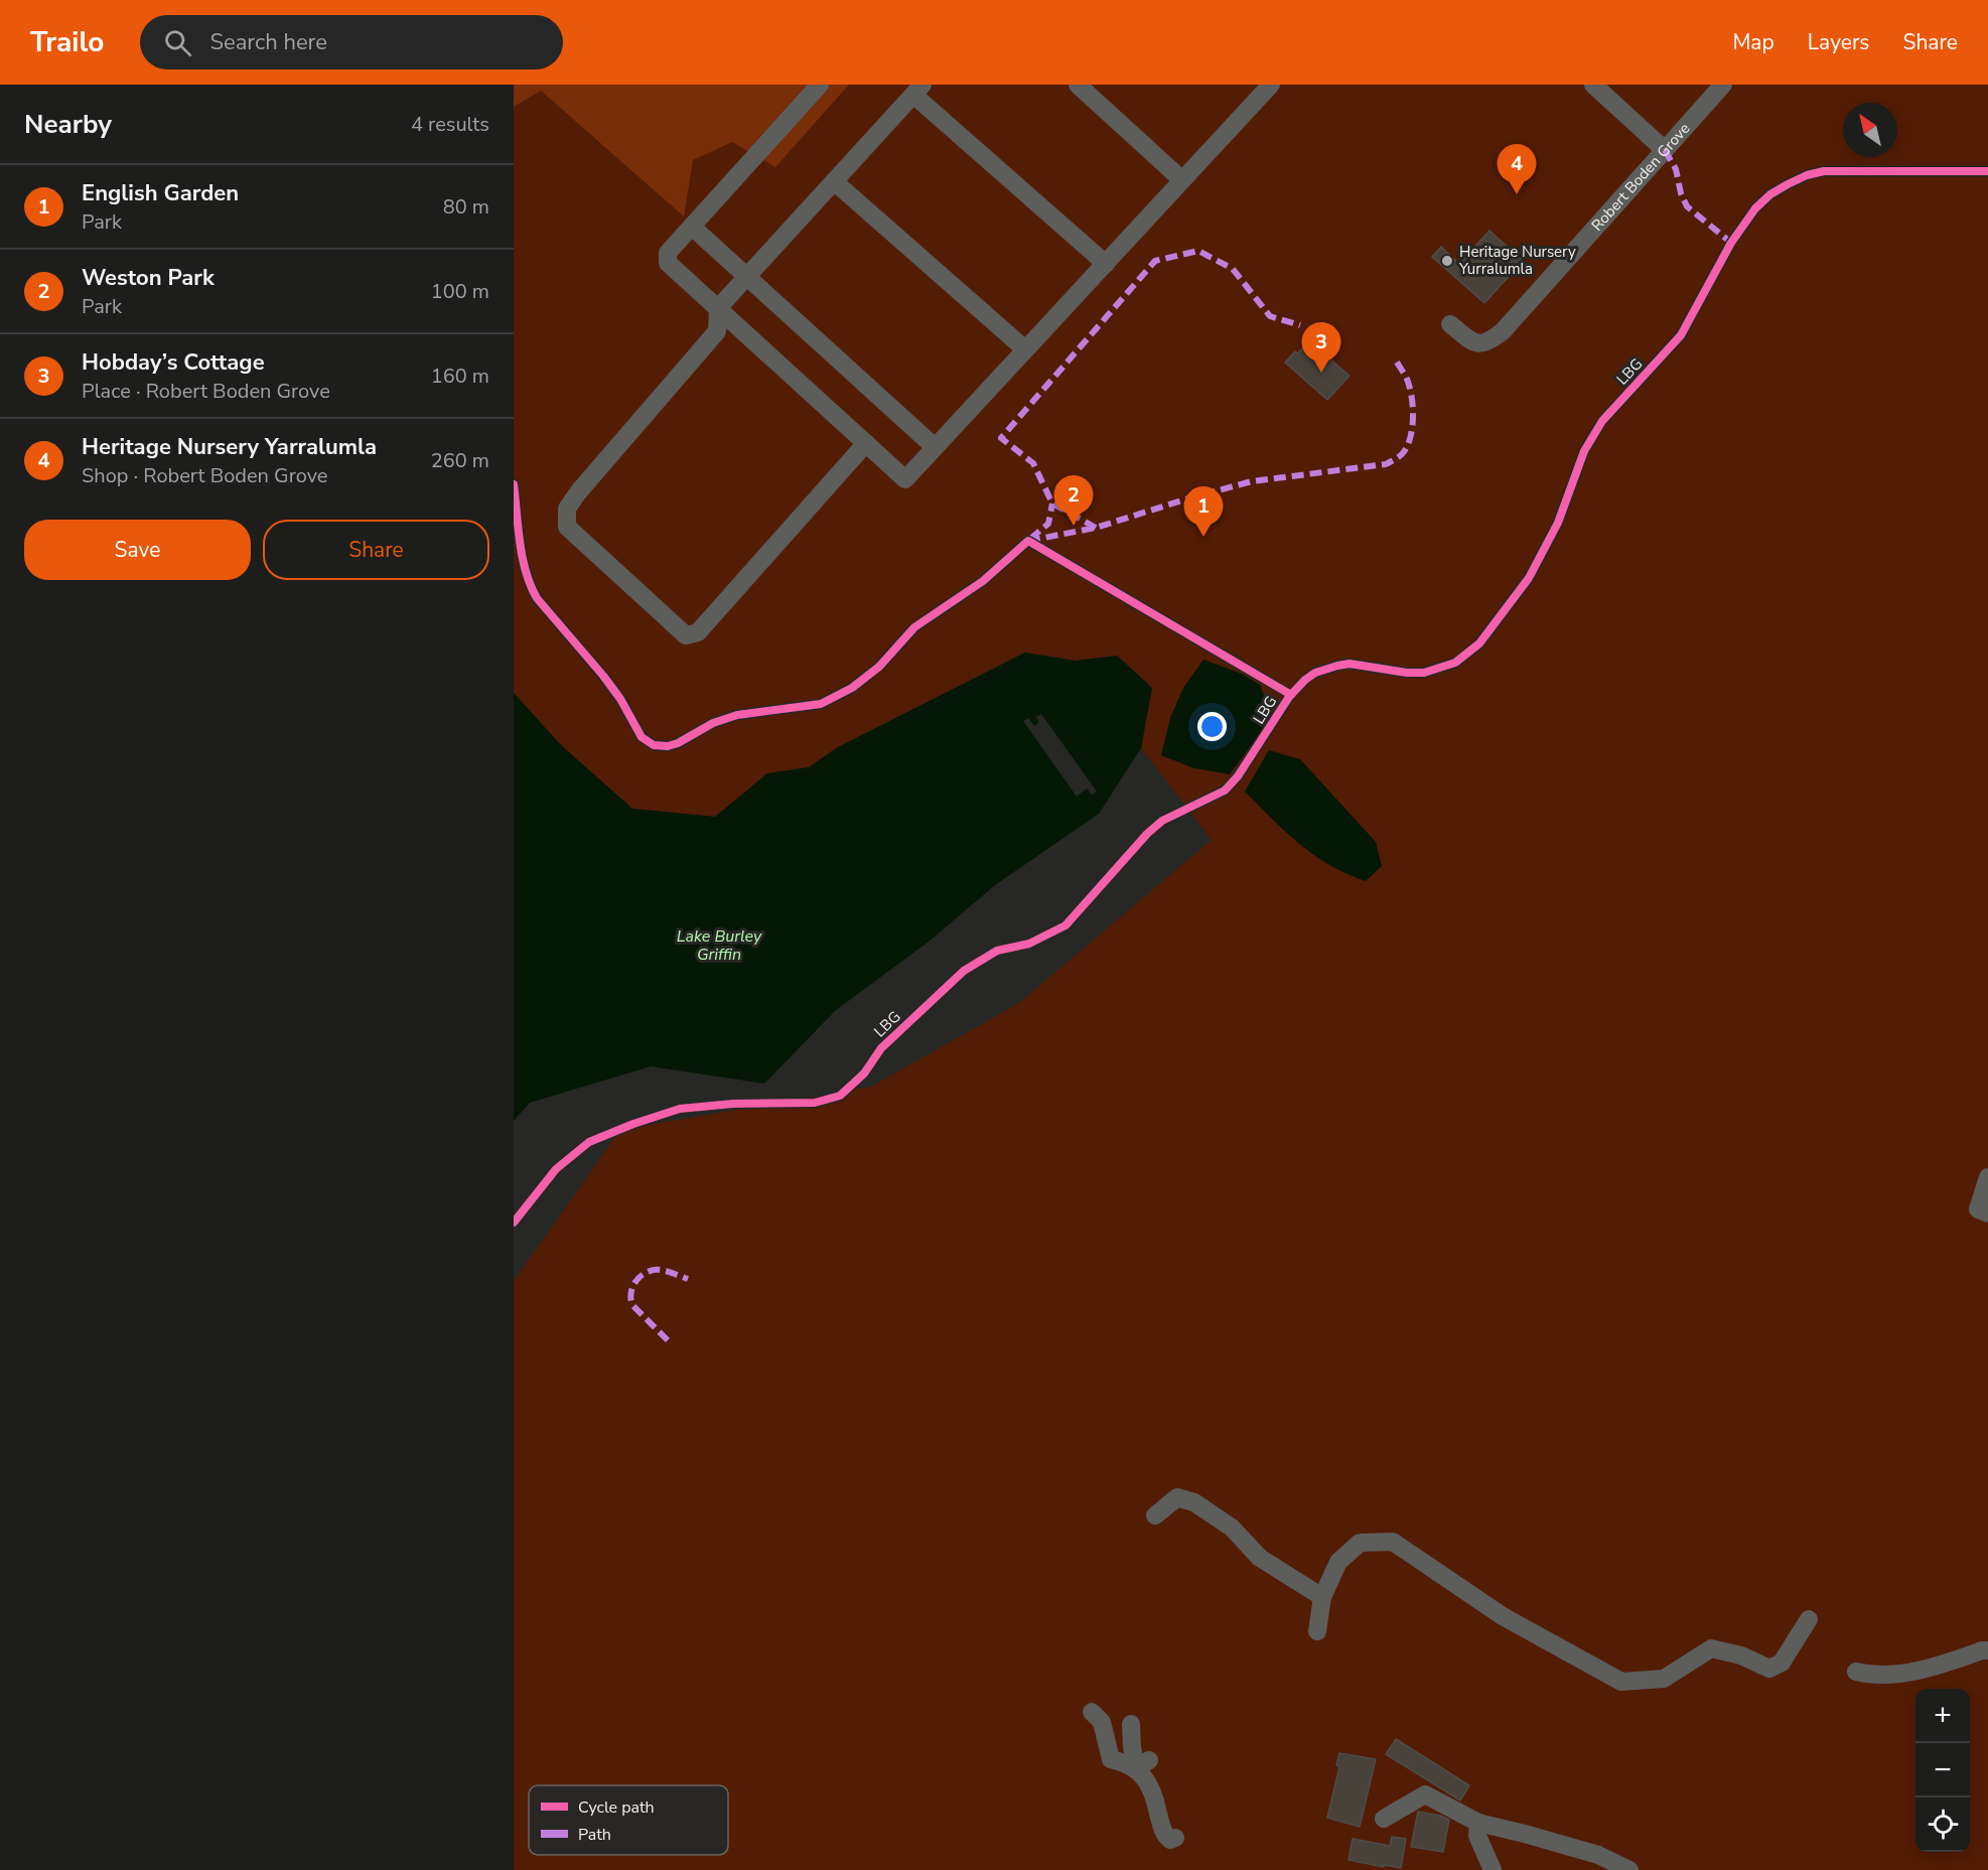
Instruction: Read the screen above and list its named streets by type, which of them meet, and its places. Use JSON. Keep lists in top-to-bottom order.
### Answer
{
  "streets": {
    "street": ["Robert Boden Grove"],
    "cycle path": ["LBG"]
  },
  "water": ["Lake Burley Griffin"],
  "places": ["Heritage Nursery Yurralumla"],
  "legend": ["Cycle path", "Path"],
  "north": "top left",
  "page": {
    "header": "Trailo",
    "search": "Search here",
    "nav": ["Map", "Layers", "Share"],
    "heading": ["Nearby", "4 results"],
    "pins": [
      "4",
      "3",
      "2",
      "1"
    ],
    "list": [
      {
        "mark": "1",
        "name": "English Garden",
        "note": "Park",
        "value": "80 m"
      },
      {
        "mark": "2",
        "name": "Weston Park",
        "note": "Park",
        "value": "100 m"
      },
      {
        "mark": "3",
        "name": "Hobday’s Cottage",
        "note": "Place · Robert Boden Grove",
        "value": "160 m"
      },
      {
        "mark": "4",
        "name": "Heritage Nursery Yarralumla",
        "note": "Shop · Robert Boden Grove",
        "value": "260 m"
      }
    ],
    "buttons": ["Save", "Share"],
    "map_buttons": ["+", "−"]
  }
}
